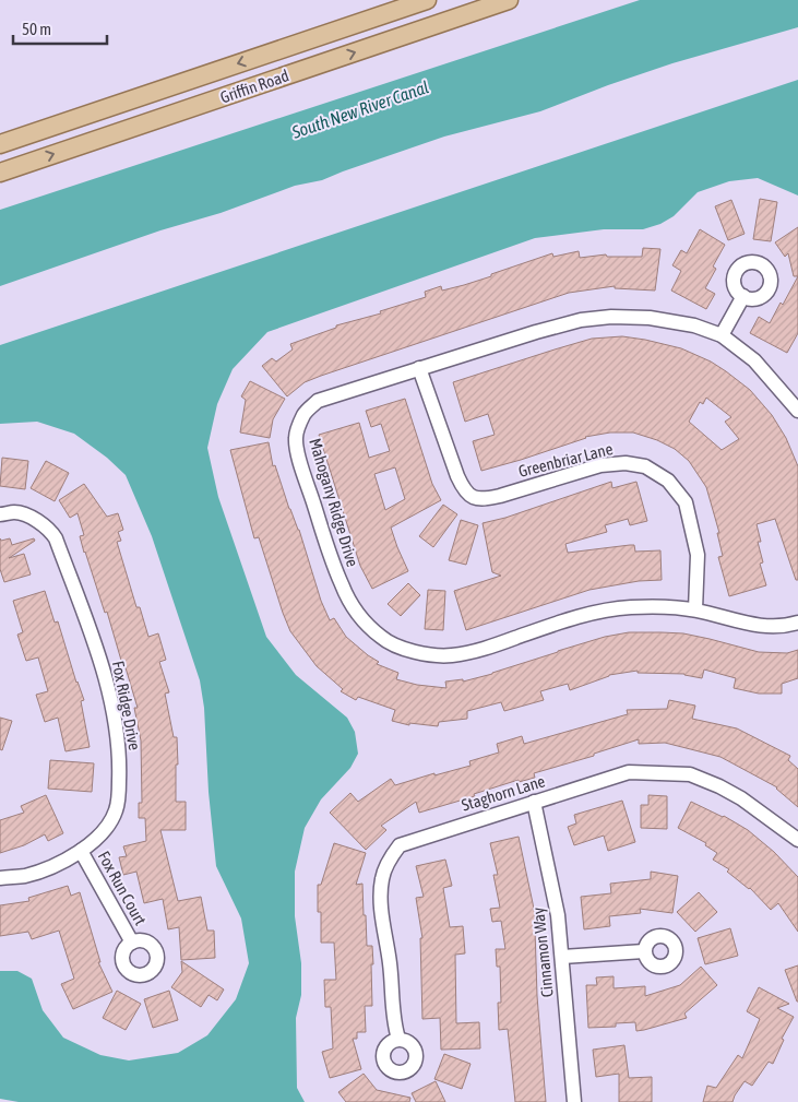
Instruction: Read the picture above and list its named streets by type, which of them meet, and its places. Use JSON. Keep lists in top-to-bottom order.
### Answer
{
  "streets": {
    "main road": ["Griffin Road"],
    "street": [
      "Greenbriar Lane",
      "Mahogany Ridge Drive",
      "Fox Ridge Drive",
      "Staghorn Lane",
      "Fox Run Court",
      "Cinnamon Way"
    ]
  },
  "crossings": [
    ["Greenbriar Lane", "Mahogany Ridge Drive"],
    ["Fox Ridge Drive", "Fox Run Court"],
    ["Staghorn Lane", "Cinnamon Way"]
  ],
  "water": ["South New River Canal"],
  "scale_bar": "50 m"
}
